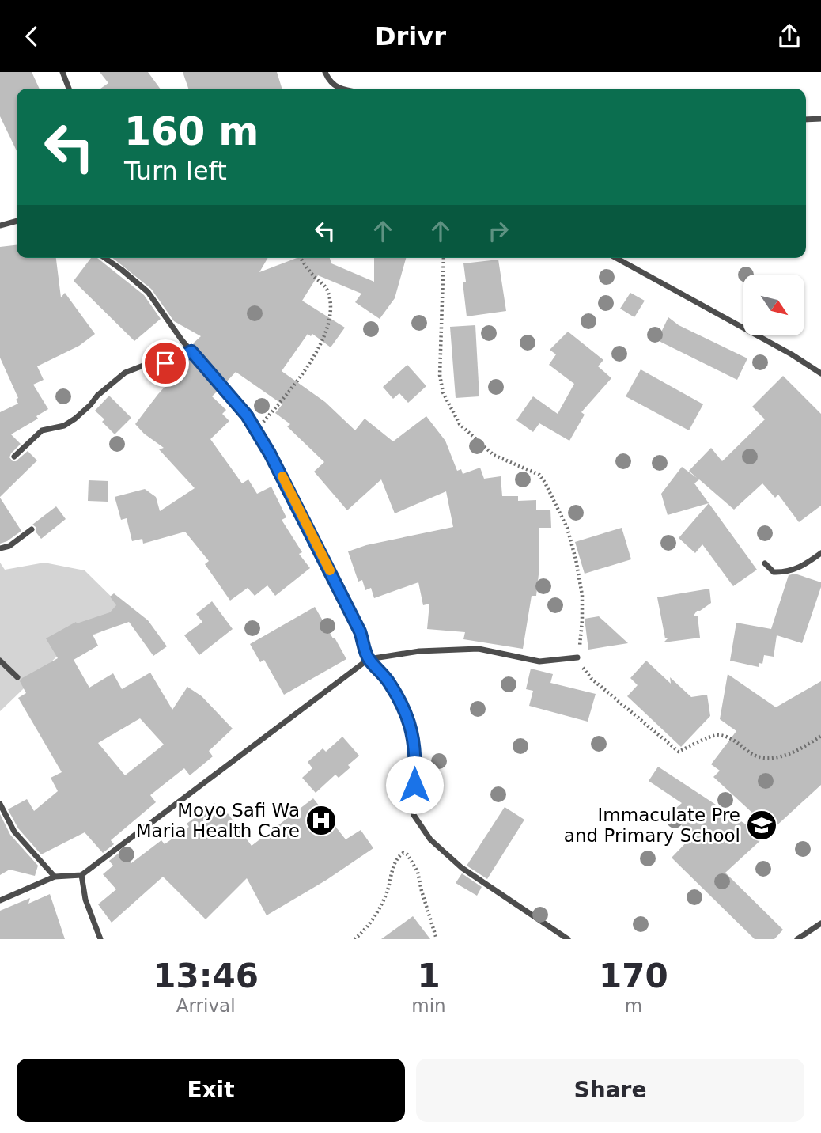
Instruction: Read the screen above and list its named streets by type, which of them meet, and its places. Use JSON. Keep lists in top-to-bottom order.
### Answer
{
  "places": {
    "hospital": ["Moyo Safi Wa Maria Health Care"],
    "school or university": ["Immaculate Pre and Primary School"]
  },
  "north": "bottom right",
  "page": {
    "header": "Drivr",
    "turn": ["160 m", "Turn left"],
    "eta": [
      "13:46",
      "Arrival",
      "1",
      "min",
      "170",
      "m"
    ],
    "buttons": ["Exit", "Share"]
  }
}
